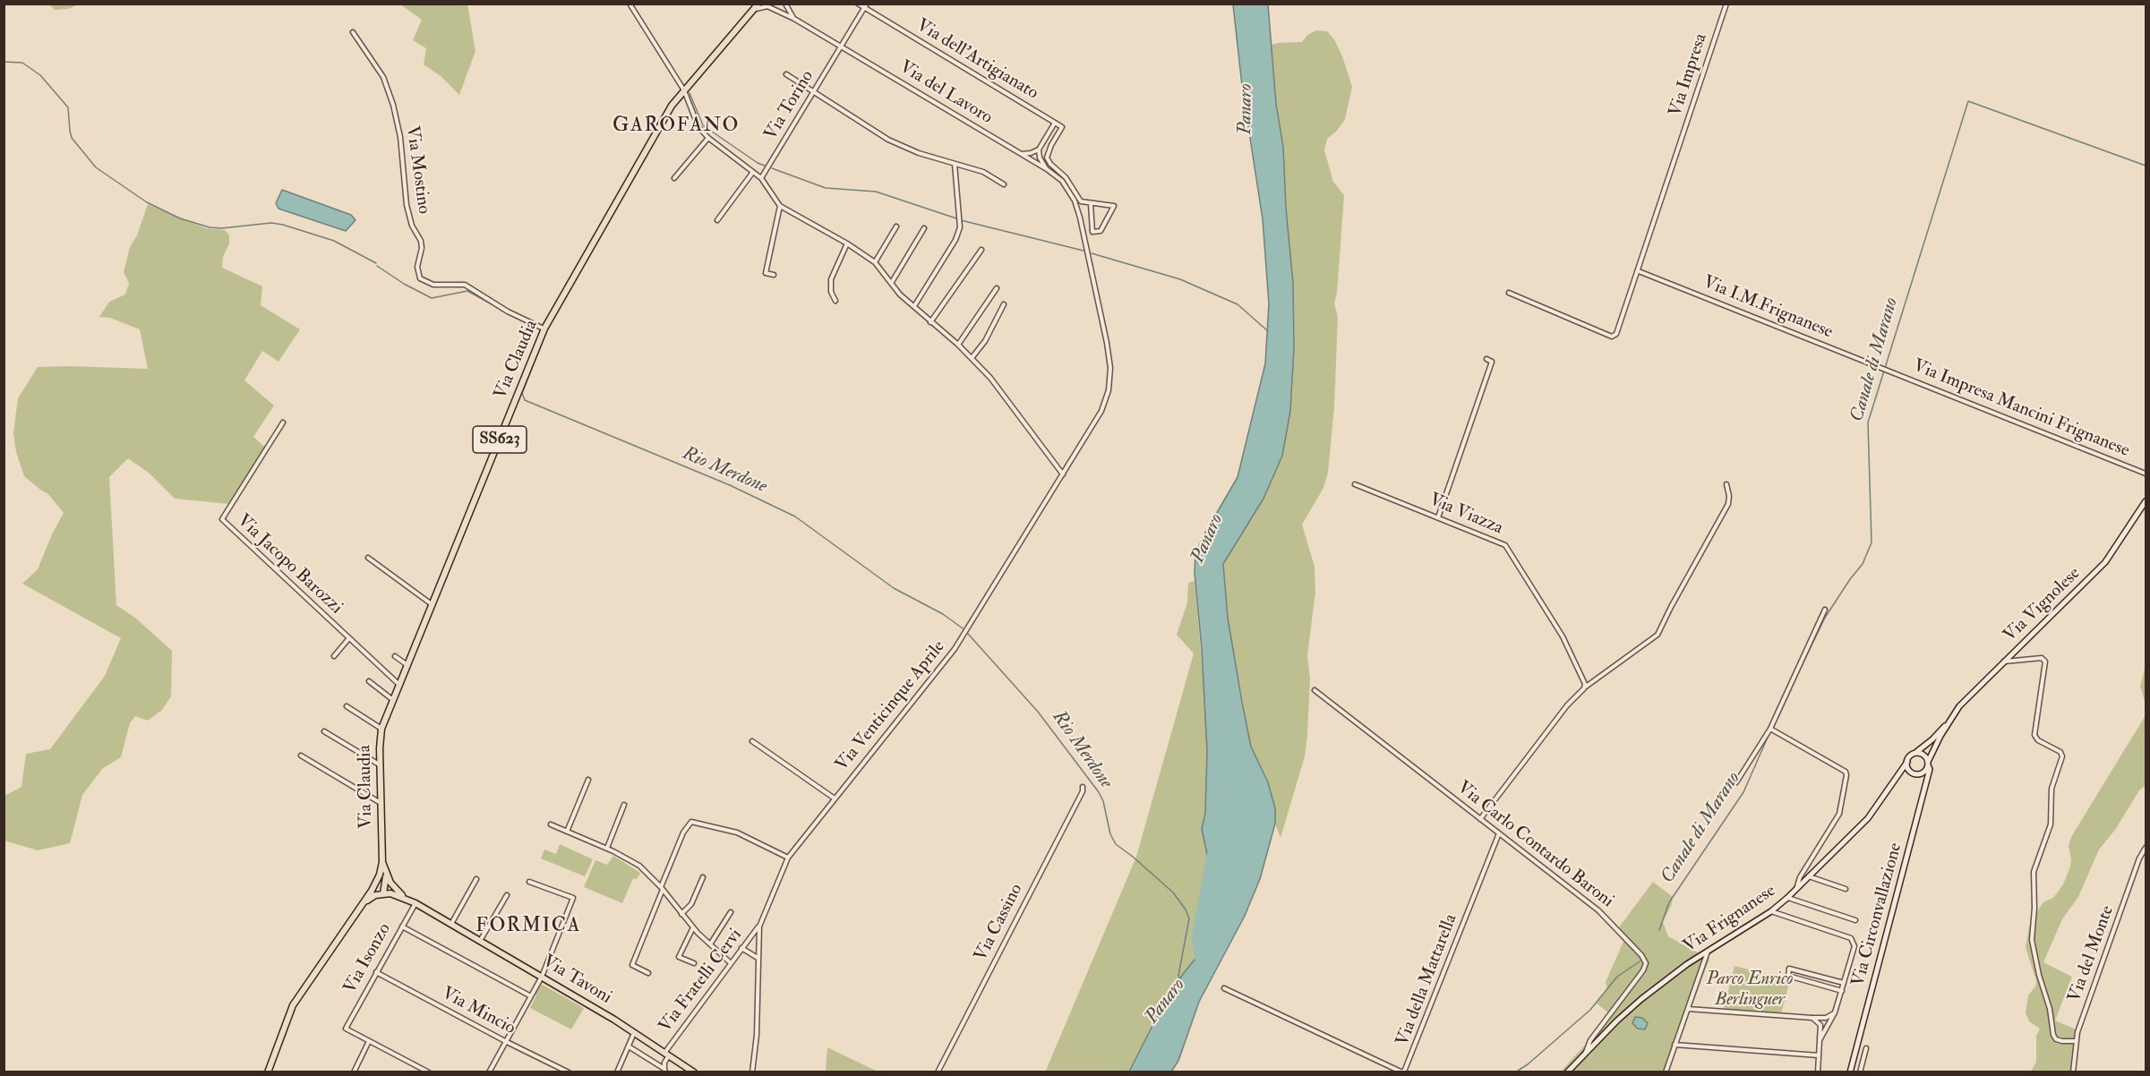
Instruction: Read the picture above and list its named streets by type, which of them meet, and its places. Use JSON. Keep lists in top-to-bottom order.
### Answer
{
  "streets": {
    "main road": [
      "Via Claudia",
      "SS623",
      "Via Vignolese",
      "Via Circonvallazione",
      "Via Frignanese",
      "Via Tavoni"
    ],
    "street": [
      "Via dell'Artigianato",
      "Via Impresa",
      "Via del Lavoro",
      "Via Torino",
      "Via Mostino",
      "Via I.M.Frignanese",
      "Via Impresa Mancini Frignanese",
      "Via Viazza",
      "Via Jacopo Barozzi",
      "Via Venticinque Aprile",
      "Via Carlo Contardo Baroni",
      "Via Cassino",
      "Via del Monte",
      "Via Isonzo",
      "Via della Mattarella",
      "Via Fratelli Cervi",
      "Via Mincio"
    ]
  },
  "crossings": [
    ["Via dell'Artigianato", "Via Torino"],
    ["Via Impresa", "Via I.M.Frignanese"],
    ["Via del Lavoro", "Via Torino"],
    ["Via del Lavoro", "Via Venticinque Aprile"],
    ["Via Mostino", "Via Claudia"],
    ["Via I.M.Frignanese", "Via Impresa Mancini Frignanese"],
    ["Via Claudia", "Via Jacopo Barozzi"],
    ["Via Claudia", "Via Tavoni"],
    ["Via Vignolese", "Via Circonvallazione"],
    ["Via Venticinque Aprile", "Via Fratelli Cervi"],
    ["Via Carlo Contardo Baroni", "Via Frignanese"],
    ["Via Carlo Contardo Baroni", "Via della Mattarella"],
    ["Via Circonvallazione", "Via Frignanese"],
    ["Via Isonzo", "Via Tavoni"],
    ["Via Isonzo", "Via Mincio"],
    ["Via Tavoni", "Via Fratelli Cervi"]
  ],
  "districts": ["GAROFANO", "FORMICA"],
  "water": ["Panaro", "Canale di Marano", "Rio Merdone"],
  "parks": ["Parco Enrico Berlinguer"]
}
